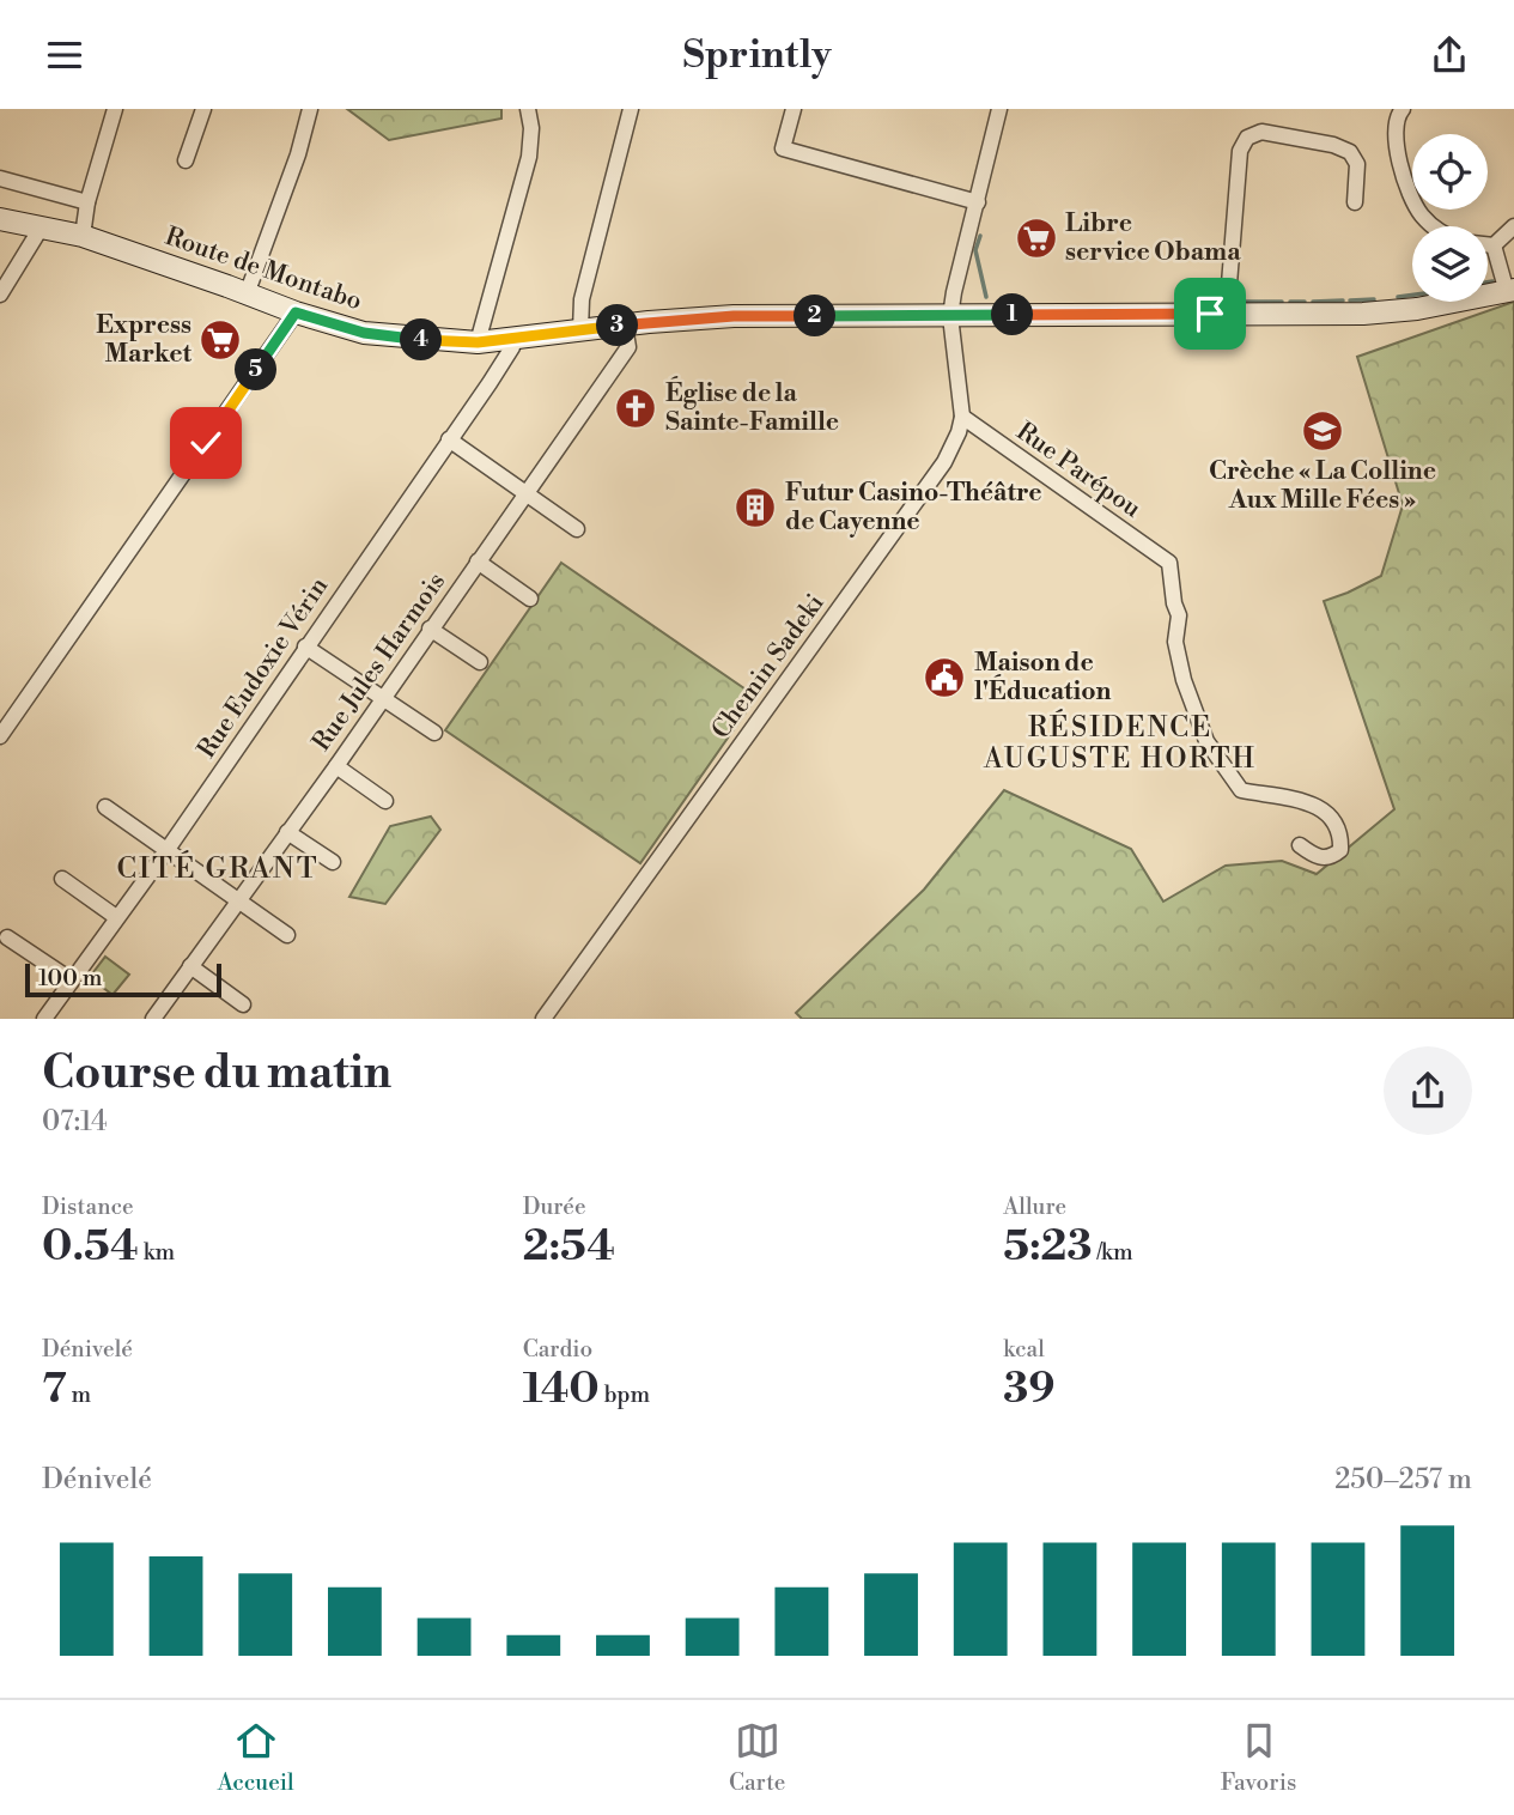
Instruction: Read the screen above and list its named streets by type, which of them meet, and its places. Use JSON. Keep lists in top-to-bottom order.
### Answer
{
  "streets": {
    "main road": ["Route de Montabo"],
    "street": [
      "Rue Parépou",
      "Rue Jules Harmois",
      "Chemin Sadeki",
      "Rue Eudoxie Vérin"
    ]
  },
  "crossings": [
    ["Route de Montabo", "Rue Jules Harmois"],
    ["Route de Montabo", "Chemin Sadeki"],
    ["Route de Montabo", "Rue Eudoxie Vérin"],
    ["Rue Parépou", "Chemin Sadeki"]
  ],
  "districts": ["RÉSIDENCE AUGUSTE HORTH", "CITÉ GRANT"],
  "places": {
    "supermarket": ["Libre service Obama", "Express Market"],
    "church": ["Église de la Sainte-Famille"],
    "school or university": ["Crèche « La Colline Aux Mille Fées »"],
    "building": ["Futur Casino-Théâtre de Cayenne"],
    "public building": ["Maison de l'Éducation"]
  },
  "scale_bar": "100 m",
  "page": {
    "header": "Sprintly",
    "pins": [
      "1",
      "2",
      "3",
      "4",
      "5"
    ],
    "scale": "100 m",
    "heading": ["Course du matin", "07:14"],
    "stats": [
      ["Distance", "0.54 km"],
      ["Durée", "2:54"],
      ["Allure", "5:23 /km"],
      ["Dénivelé", "7 m"],
      ["Cardio", "140 bpm"],
      ["kcal", "39"]
    ],
    "chart": ["Dénivelé", "250–257 m"],
    "tabs": ["Accueil", "Carte", "Favoris"]
  }
}
